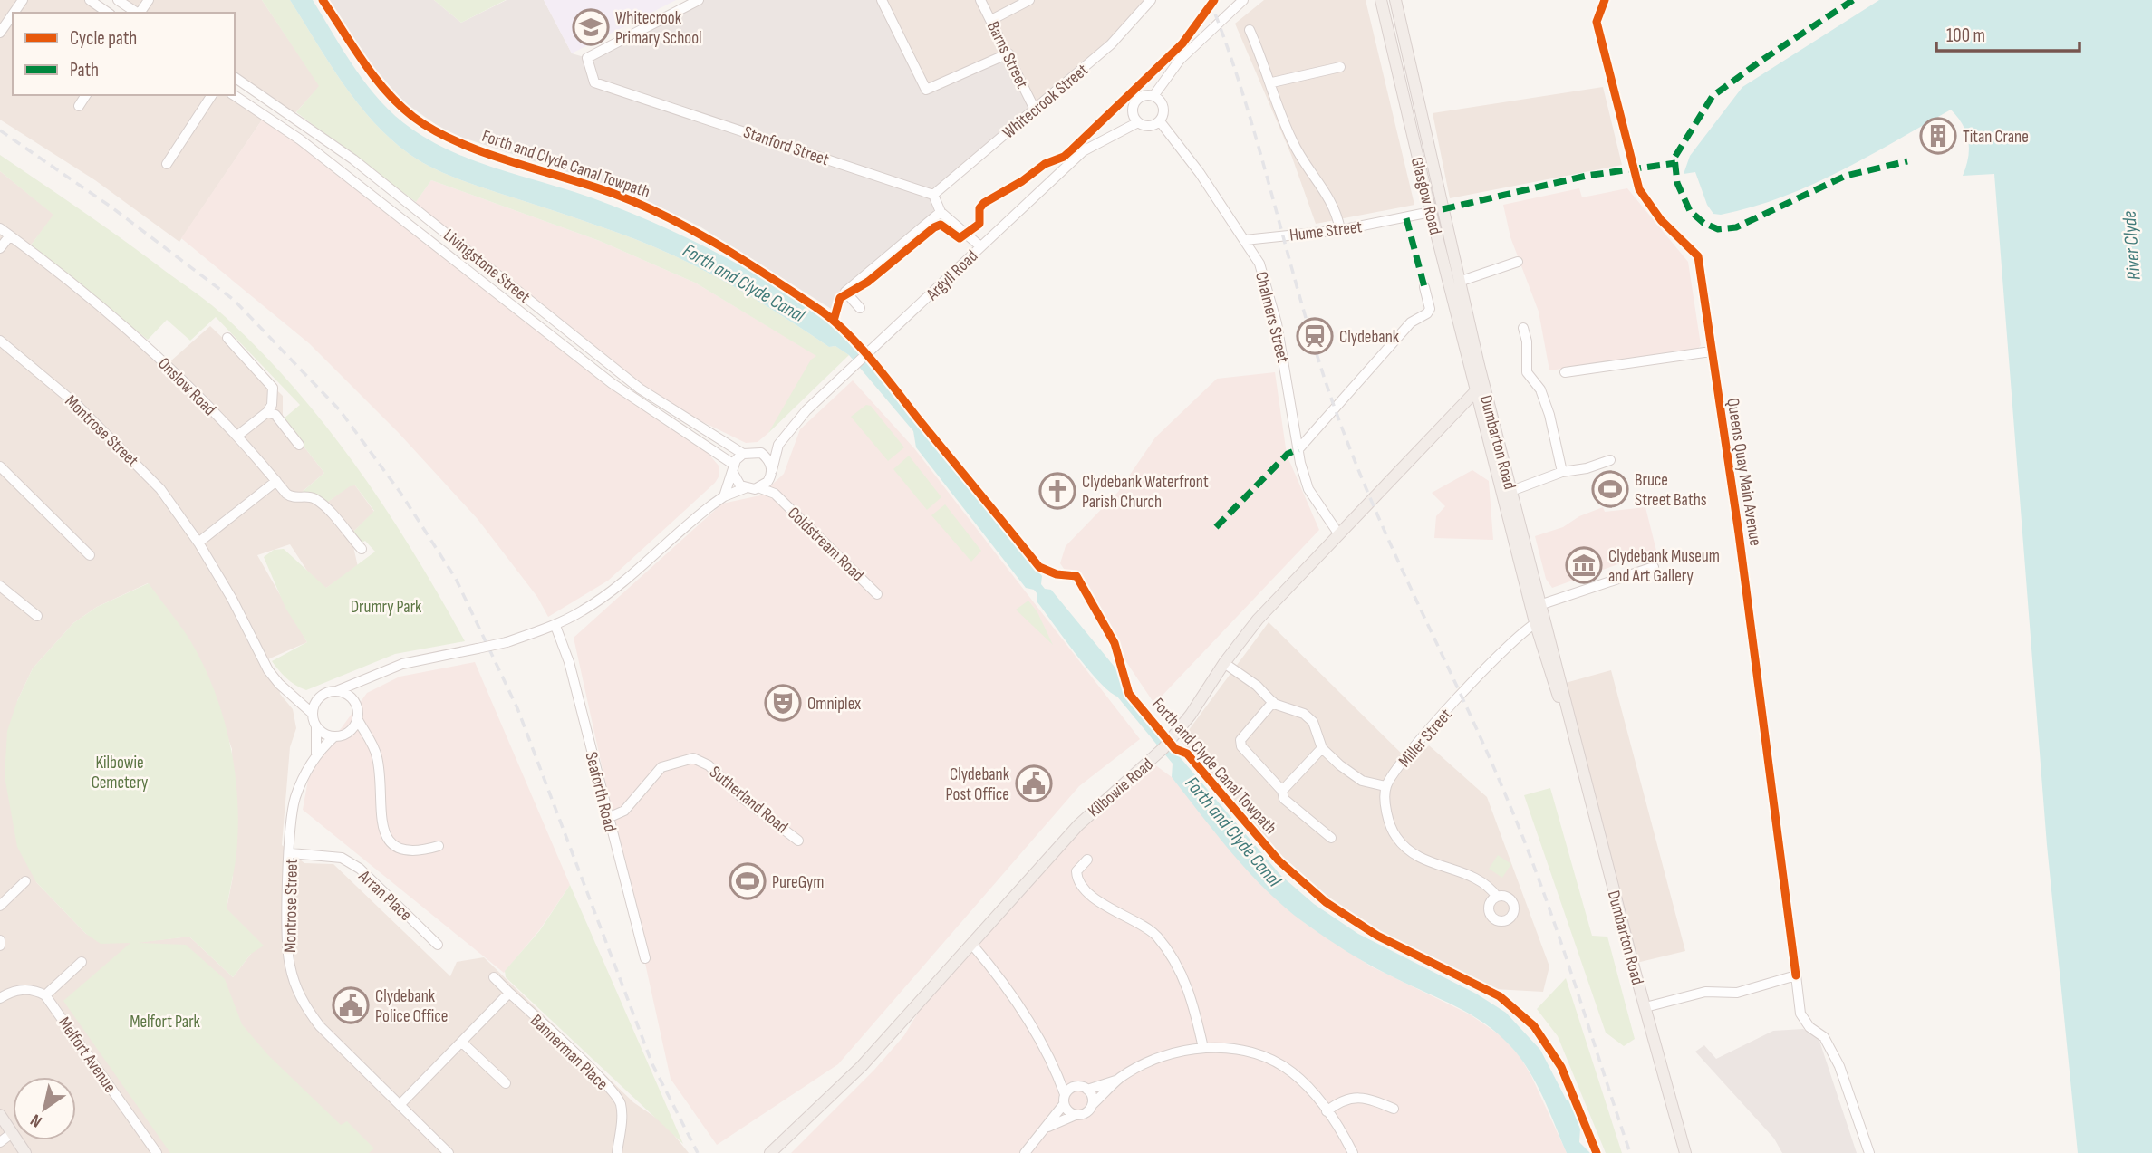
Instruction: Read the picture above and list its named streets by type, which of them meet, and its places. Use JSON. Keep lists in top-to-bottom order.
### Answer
{
  "streets": {
    "main road": ["Glasgow Road", "Dumbarton Road", "Kilbowie Road"],
    "street": [
      "Barns Street",
      "Whitecrook Street",
      "Stanford Street",
      "Hume Street",
      "Livingstone Street",
      "Argyll Road",
      "Chalmers Street",
      "Onslow Road",
      "Montrose Street",
      "Queens Quay Main Avenue",
      "Coldstream Road",
      "Miller Street",
      "Seaforth Road",
      "Sutherland Road",
      "Arran Place",
      "Bannerman Place",
      "Melfort Avenue"
    ],
    "cycle path": ["Forth and Clyde Canal Towpath"]
  },
  "crossings": [
    ["Barns Street", "Whitecrook Street"],
    ["Whitecrook Street", "Stanford Street"],
    ["Glasgow Road", "Hume Street"],
    ["Glasgow Road", "Dumbarton Road"],
    ["Glasgow Road", "Kilbowie Road"],
    ["Hume Street", "Chalmers Street"],
    ["Livingstone Street", "Argyll Road"],
    ["Livingstone Street", "Coldstream Road"],
    ["Argyll Road", "Chalmers Street"],
    ["Argyll Road", "Coldstream Road"],
    ["Chalmers Street", "Kilbowie Road"],
    ["Montrose Street", "Arran Place"],
    ["Dumbarton Road", "Miller Street"],
    ["Dumbarton Road", "Kilbowie Road"],
    ["Seaforth Road", "Sutherland Road"]
  ],
  "water": ["River Clyde", "Forth and Clyde Canal"],
  "parks": ["Drumry Park", "Kilbowie Cemetery", "Melfort Park"],
  "places": {
    "school or university": ["Whitecrook Primary School"],
    "building": ["Titan Crane"],
    "station": ["Clydebank"],
    "sports": ["Bruce Street Baths", "PureGym"],
    "church": ["Clydebank Waterfront Parish Church"],
    "museum": ["Clydebank Museum and Art Gallery"],
    "theatre": ["Omniplex"],
    "public building": ["Clydebank Post Office", "Clydebank Police Office"]
  },
  "legend": ["Cycle path", "Path"],
  "scale_bar": "100 m",
  "north": "bottom left"
}
